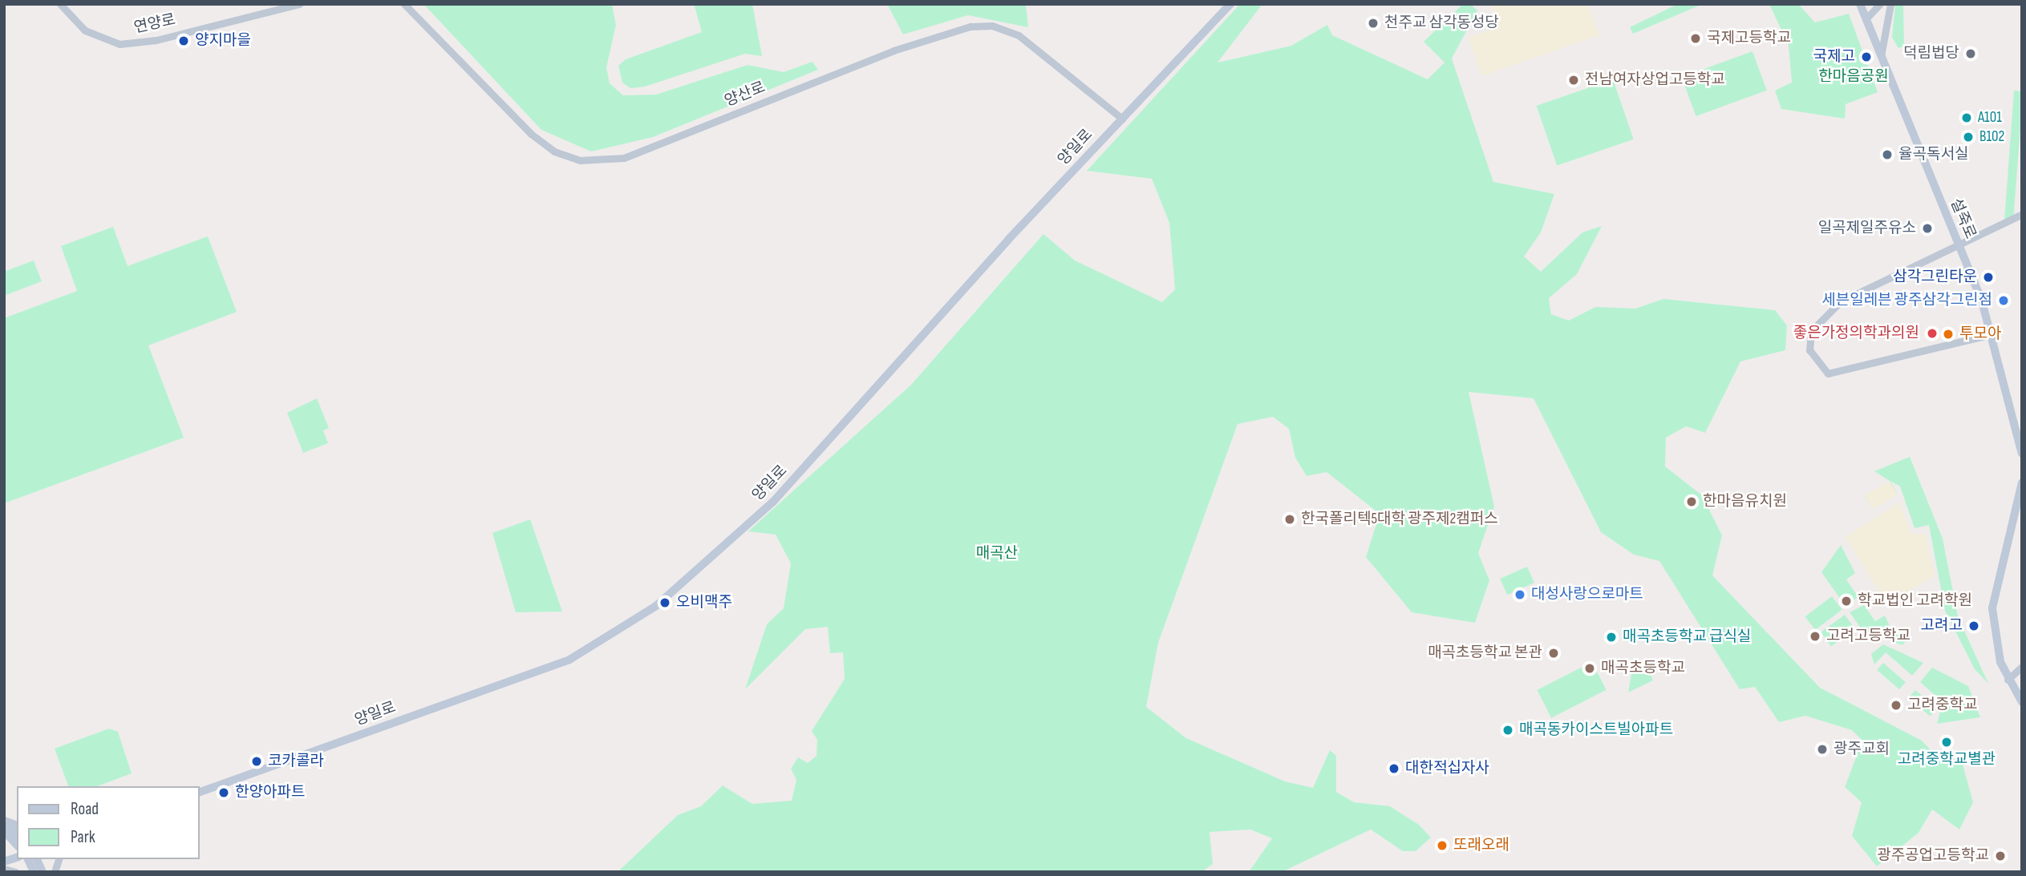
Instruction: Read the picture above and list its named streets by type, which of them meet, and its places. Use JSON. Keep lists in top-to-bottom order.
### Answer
{
  "streets": {
    "main road": ["양일로", "설죽로"],
    "street": ["연양로", "양산로"]
  },
  "crossings": [
    ["양산로", "양일로"]
  ],
  "parks": ["한마음공원", "매곡산"],
  "places": [
    "천주교 삼각동성당",
    "국제고등학교",
    "양지마을",
    "덕림법당",
    "국제고",
    "전남여자상업고등학교",
    "A101",
    "B102",
    "율곡독서실",
    "일곡제일주유소",
    "삼각그린타운",
    "세븐일레븐 광주삼각그린점",
    "좋은가정의학과의원",
    "투모아",
    "한마음유치원",
    "한국폴리텍5대학 광주제2캠퍼스",
    "대성사랑으로마트",
    "학교법인 고려학원",
    "오비맥주",
    "고려고",
    "고려고등학교",
    "매곡초등학교 급식실",
    "매곡초등학교 본관",
    "매곡초등학교",
    "고려중학교",
    "매곡동카이스트빌아파트",
    "고려중학교별관",
    "광주교회",
    "코카콜라",
    "대한적십자사",
    "한양아파트",
    "또래오래",
    "광주공업고등학교"
  ],
  "legend": ["Road", "Park"]
}
